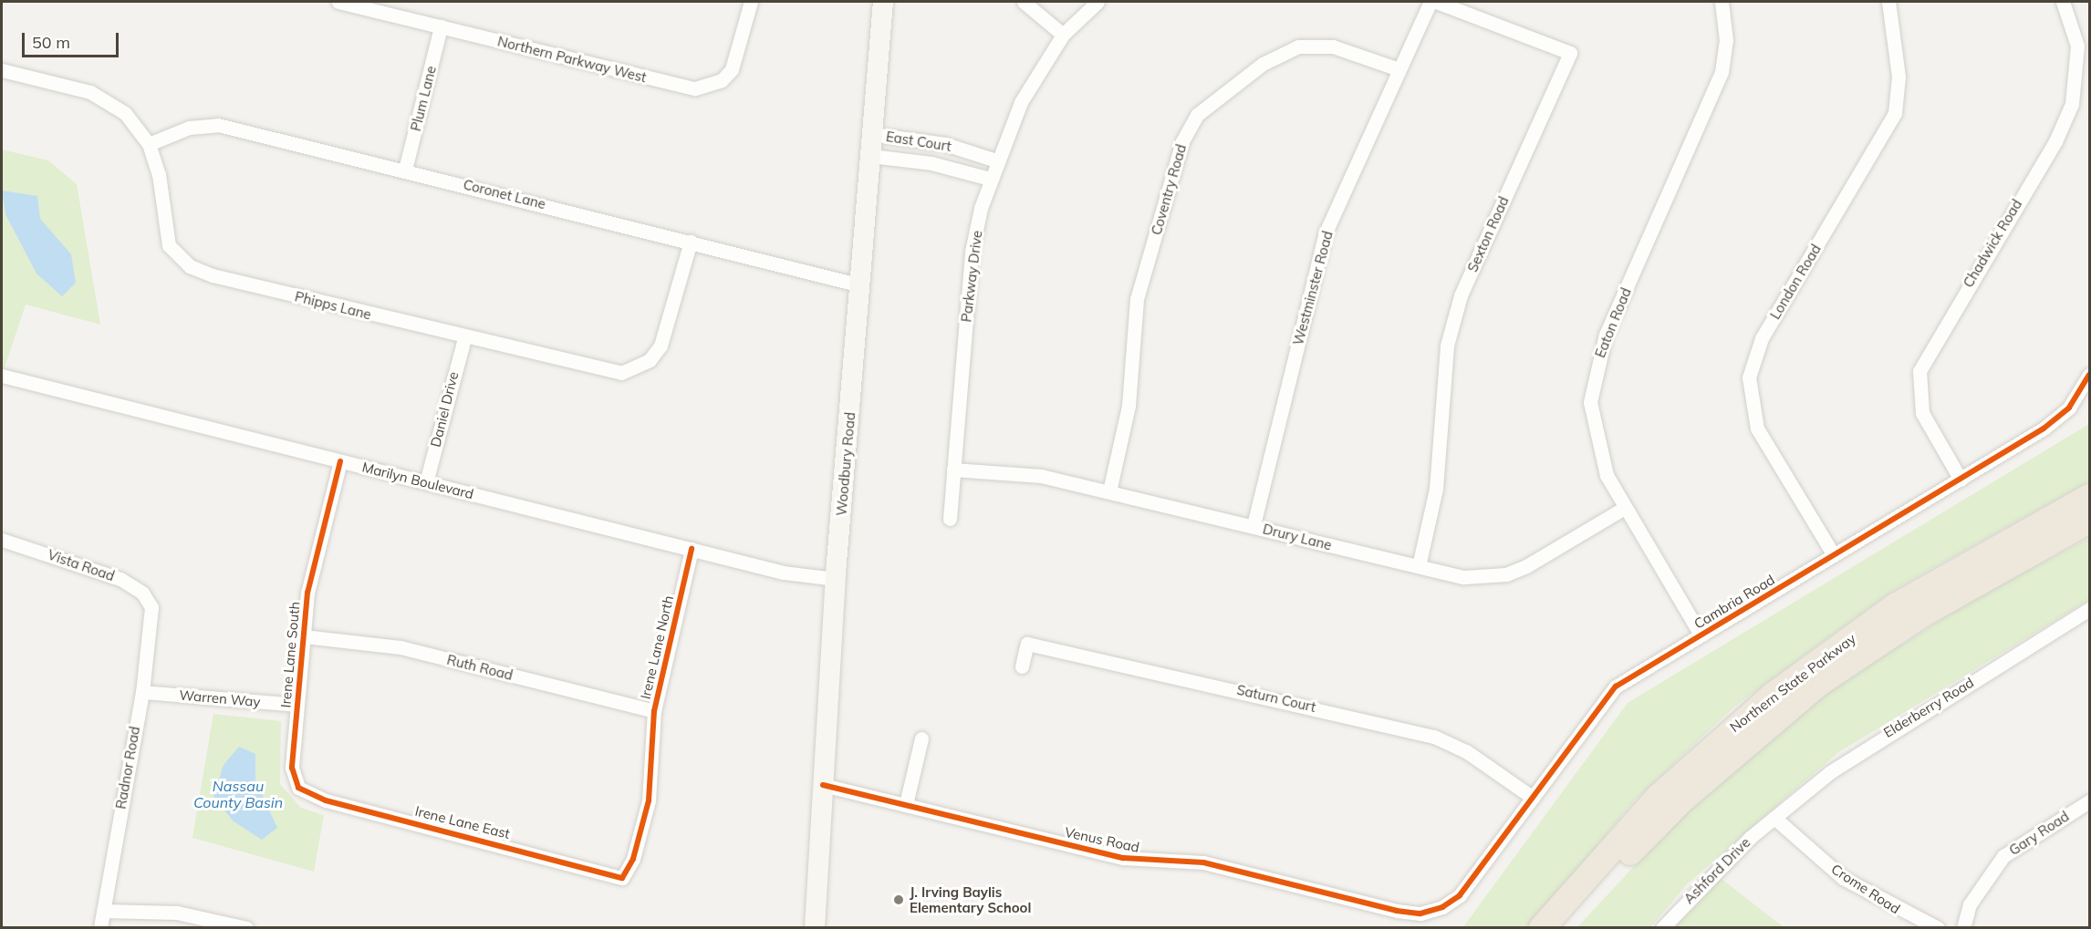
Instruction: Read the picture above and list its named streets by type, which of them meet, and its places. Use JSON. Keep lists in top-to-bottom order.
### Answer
{
  "streets": {
    "highway": ["Northern State Parkway"],
    "main road": ["Woodbury Road"],
    "street": [
      "Northern Parkway West",
      "Plum Lane",
      "East Court",
      "Coventry Road",
      "Coronet Lane",
      "Sexton Road",
      "Chadwick Road",
      "Parkway Drive",
      "London Road",
      "Westminster Road",
      "Phipps Lane",
      "Eaton Road",
      "Daniel Drive",
      "Marilyn Boulevard",
      "Drury Lane",
      "Vista Road",
      "Cambria Road",
      "Irene Lane North",
      "Irene Lane South",
      "Ruth Road",
      "Warren Way",
      "Saturn Court",
      "Elderberry Road",
      "Radnor Road",
      "Irene Lane East",
      "Gary Road",
      "Venus Road",
      "Ashford Drive",
      "Crome Road"
    ]
  },
  "crossings": [
    ["Northern Parkway West", "Plum Lane"],
    ["Plum Lane", "Coronet Lane"],
    ["East Court", "Parkway Drive"],
    ["East Court", "Woodbury Road"],
    ["Coventry Road", "Westminster Road"],
    ["Coventry Road", "Drury Lane"],
    ["Coronet Lane", "Phipps Lane"],
    ["Coronet Lane", "Woodbury Road"],
    ["Sexton Road", "Drury Lane"],
    ["Chadwick Road", "Cambria Road"],
    ["Parkway Drive", "Drury Lane"],
    ["London Road", "Cambria Road"],
    ["Westminster Road", "Drury Lane"],
    ["Phipps Lane", "Daniel Drive"],
    ["Eaton Road", "Drury Lane"],
    ["Eaton Road", "Cambria Road"],
    ["Daniel Drive", "Marilyn Boulevard"],
    ["Woodbury Road", "Marilyn Boulevard"],
    ["Woodbury Road", "Venus Road"],
    ["Marilyn Boulevard", "Irene Lane North"],
    ["Marilyn Boulevard", "Irene Lane South"],
    ["Vista Road", "Radnor Road"],
    ["Cambria Road", "Saturn Court"],
    ["Cambria Road", "Venus Road"],
    ["Irene Lane North", "Ruth Road"],
    ["Irene Lane North", "Irene Lane East"],
    ["Irene Lane South", "Ruth Road"],
    ["Irene Lane South", "Warren Way"],
    ["Irene Lane South", "Irene Lane East"],
    ["Warren Way", "Radnor Road"],
    ["Elderberry Road", "Ashford Drive"],
    ["Elderberry Road", "Crome Road"],
    ["Ashford Drive", "Crome Road"]
  ],
  "water": ["Nassau County Basin"],
  "places": ["J. Irving Baylis Elementary School"],
  "scale_bar": "50 m"
}
